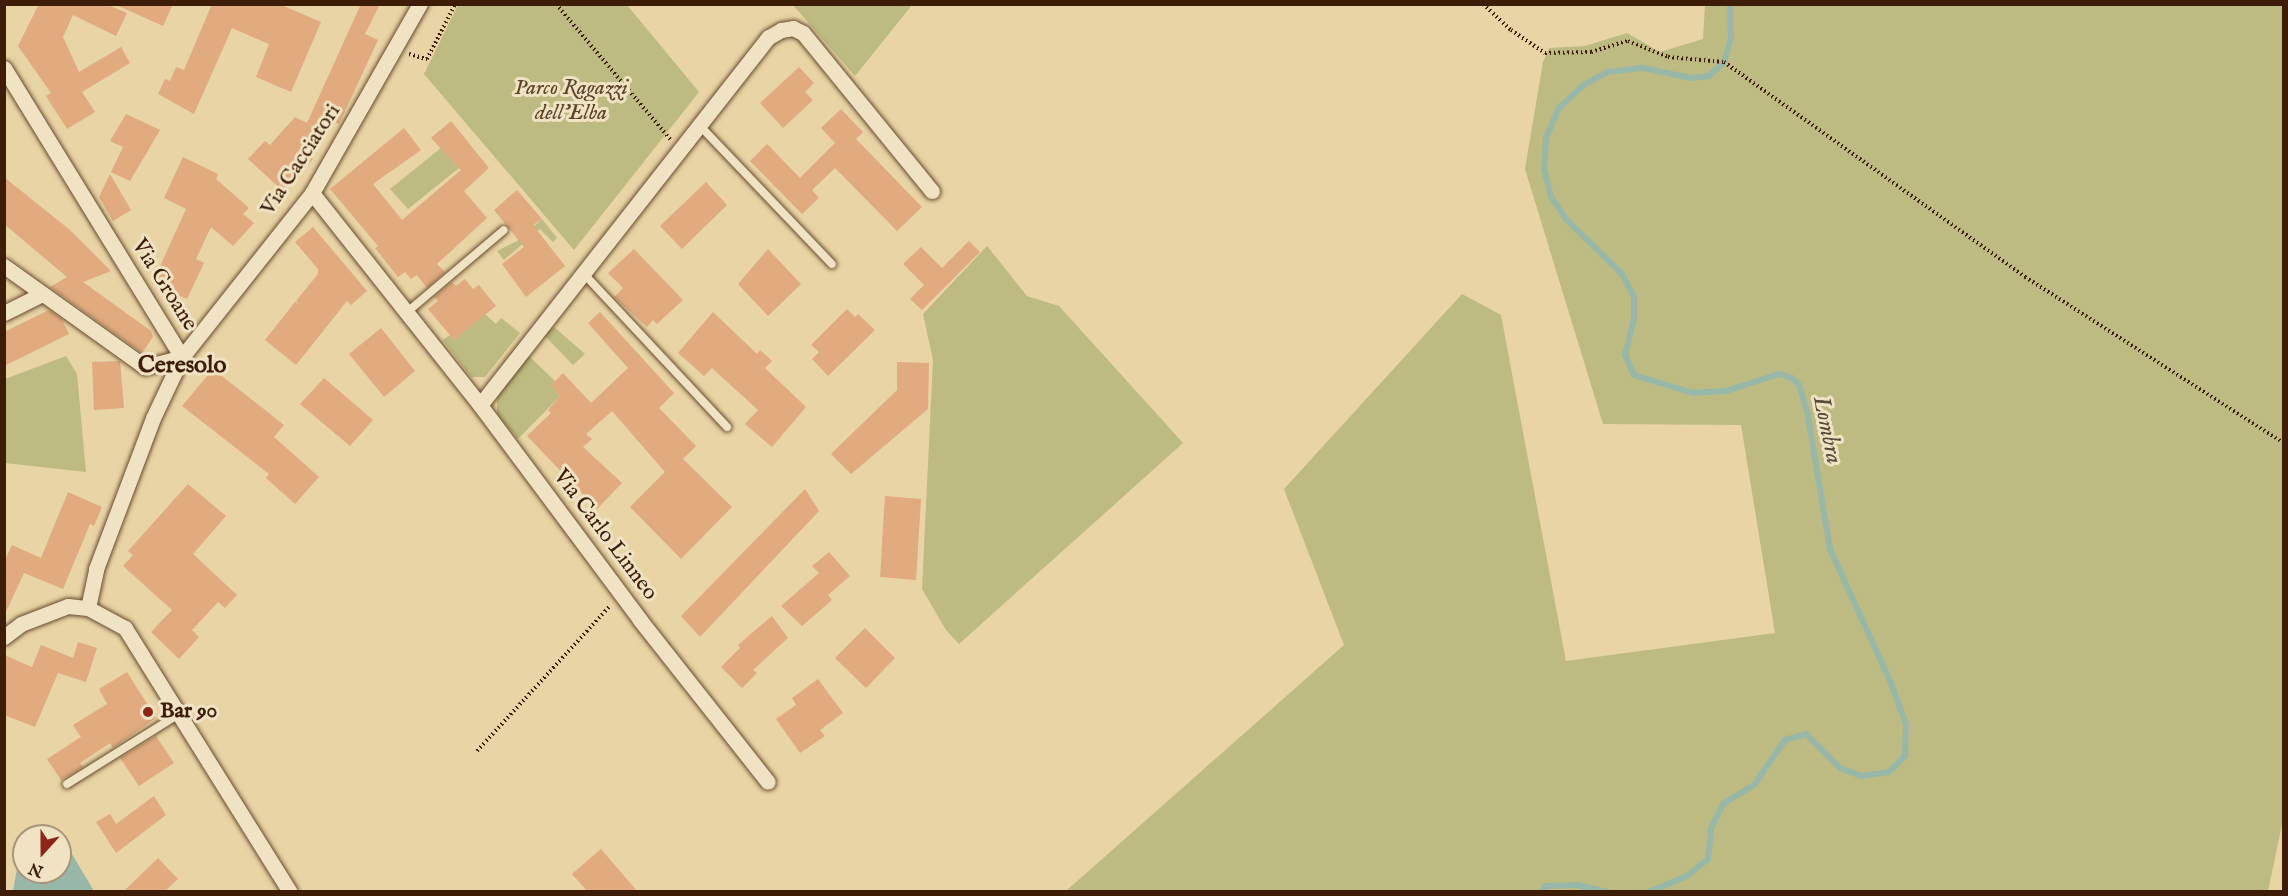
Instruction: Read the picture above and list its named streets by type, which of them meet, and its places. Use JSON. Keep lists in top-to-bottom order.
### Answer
{
  "streets": {
    "street": ["Via Cacciatori", "Via Groane", "Via Carlo Linneo"]
  },
  "crossings": [
    ["Via Cacciatori", "Via Groane"],
    ["Via Cacciatori", "Via Carlo Linneo"]
  ],
  "districts": ["Ceresolo"],
  "water": ["Lombra"],
  "parks": ["Parco Ragazzi dell'Elba"],
  "places": ["Bar 90"],
  "north": "bottom"
}
